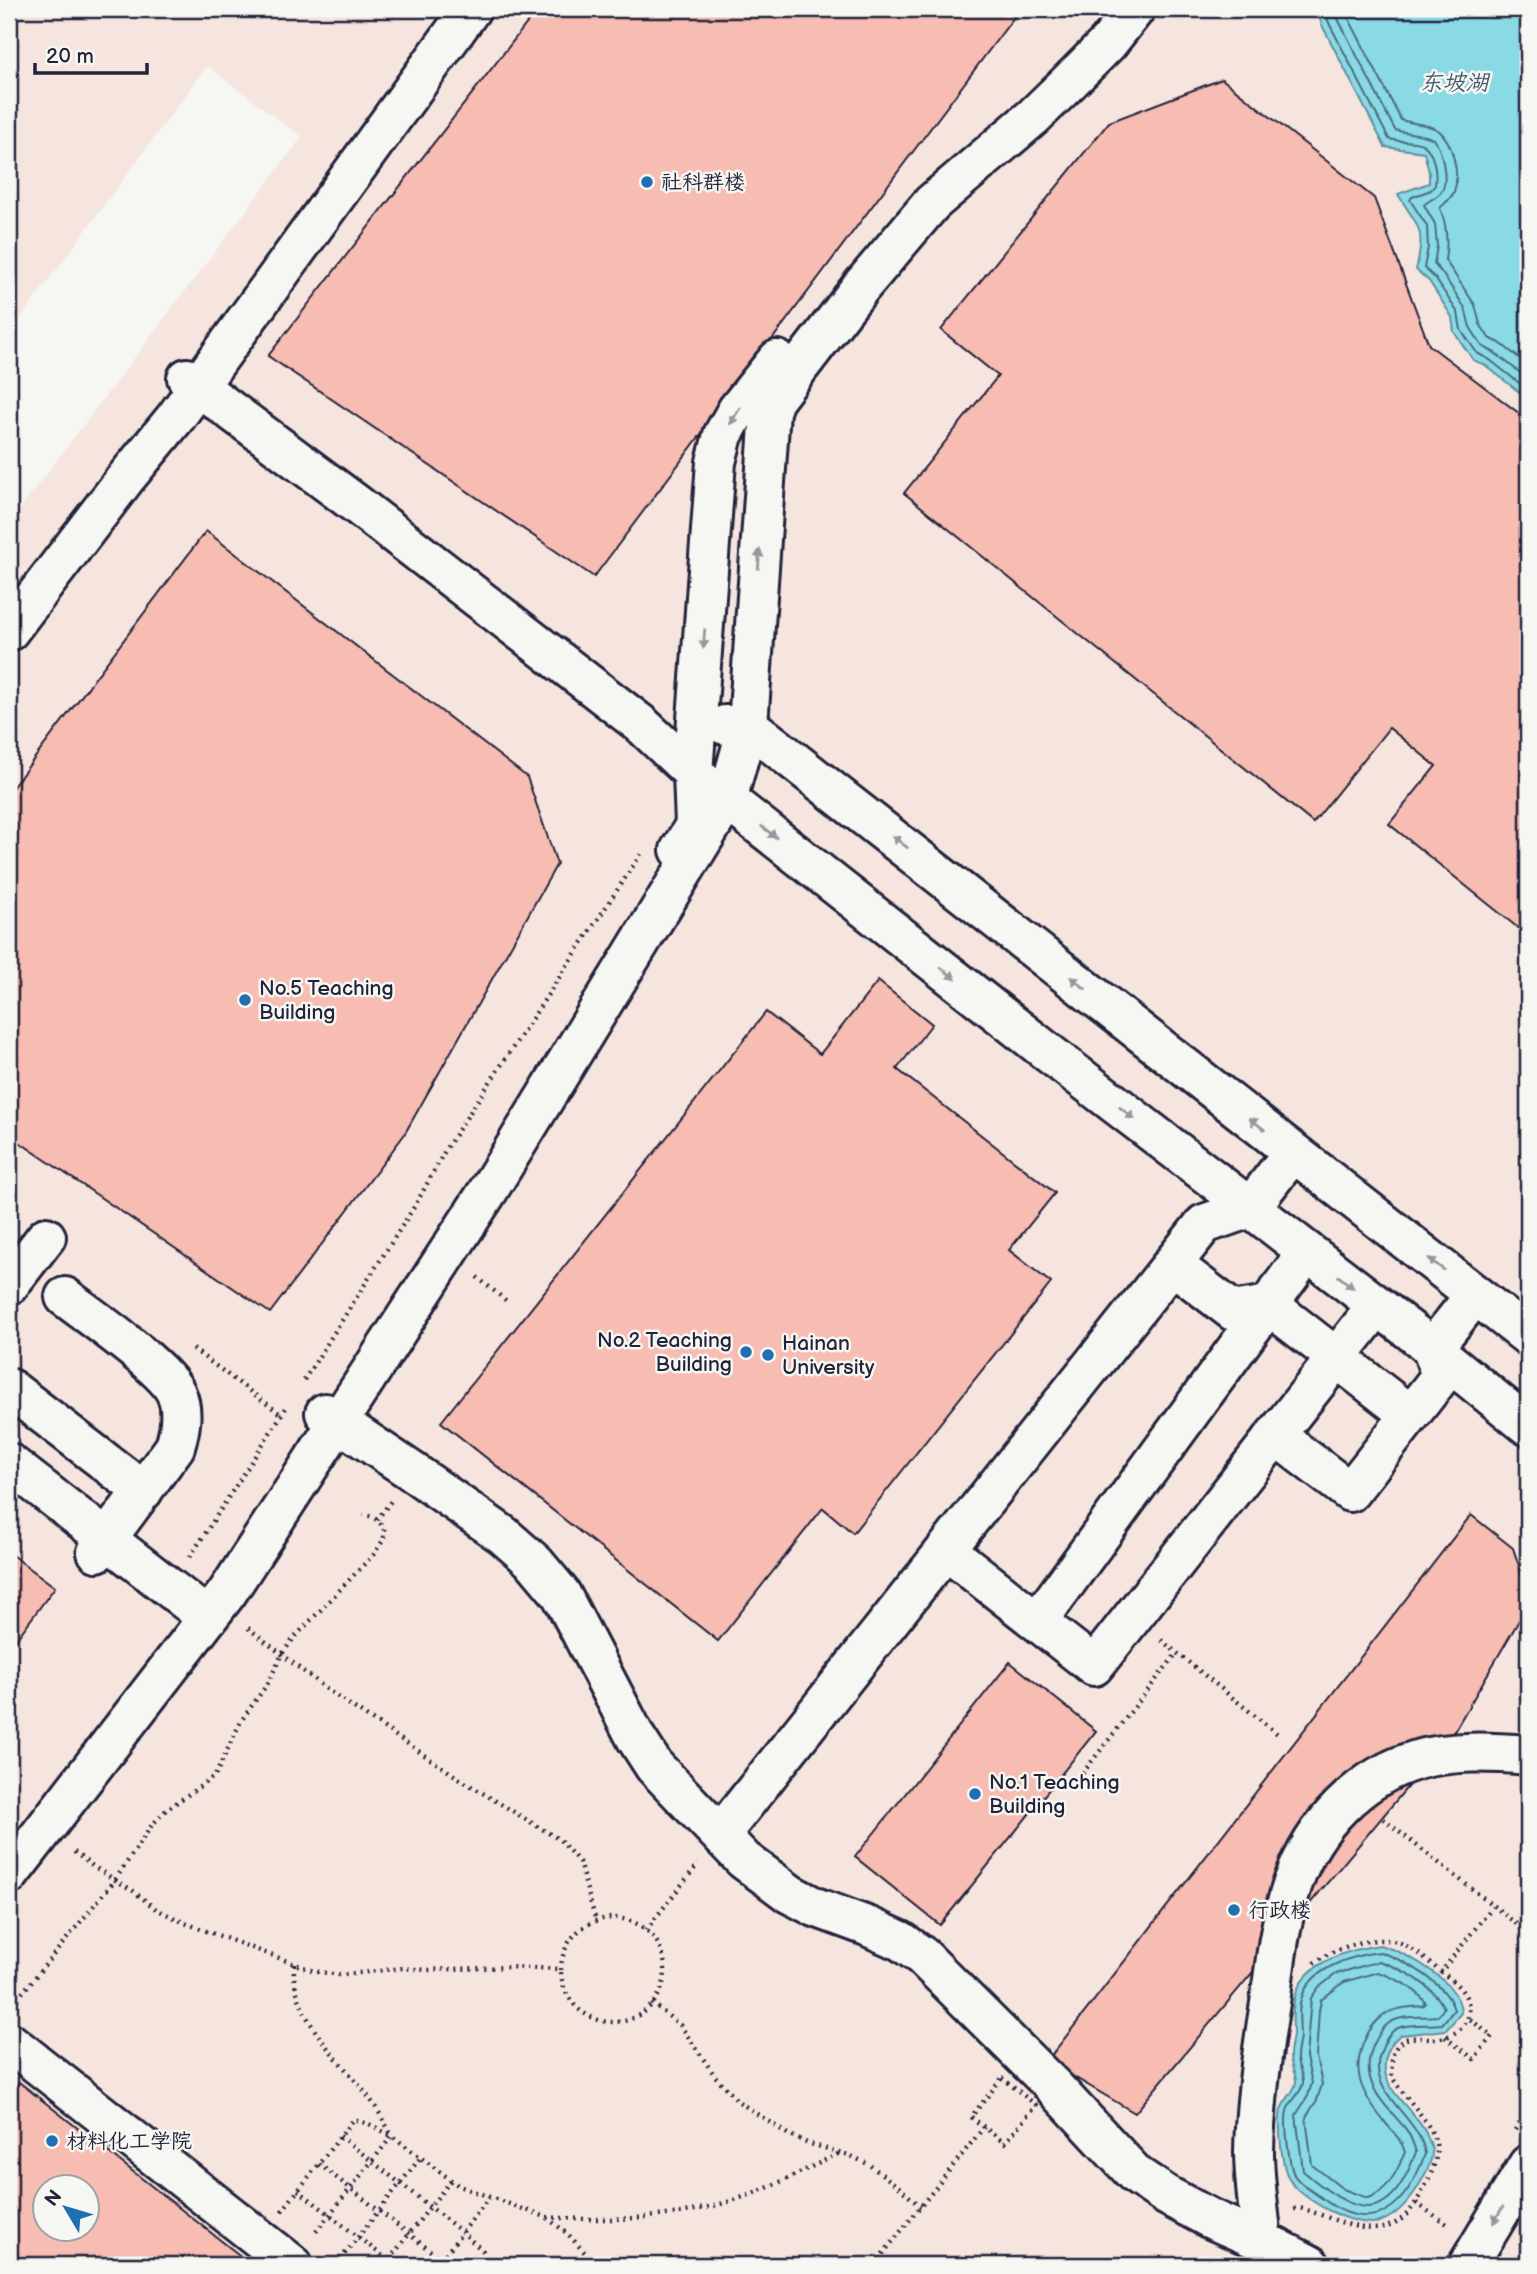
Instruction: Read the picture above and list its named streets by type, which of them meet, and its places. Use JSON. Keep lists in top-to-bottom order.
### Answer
{
  "water": ["东坡湖"],
  "places": [
    "社科群楼",
    "No.5 Teaching Building",
    "No.2 Teaching Building",
    "Hainan University",
    "No.1 Teaching Building",
    "行政楼",
    "材料化工学院"
  ],
  "scale_bar": "20 m",
  "north": "top left"
}
